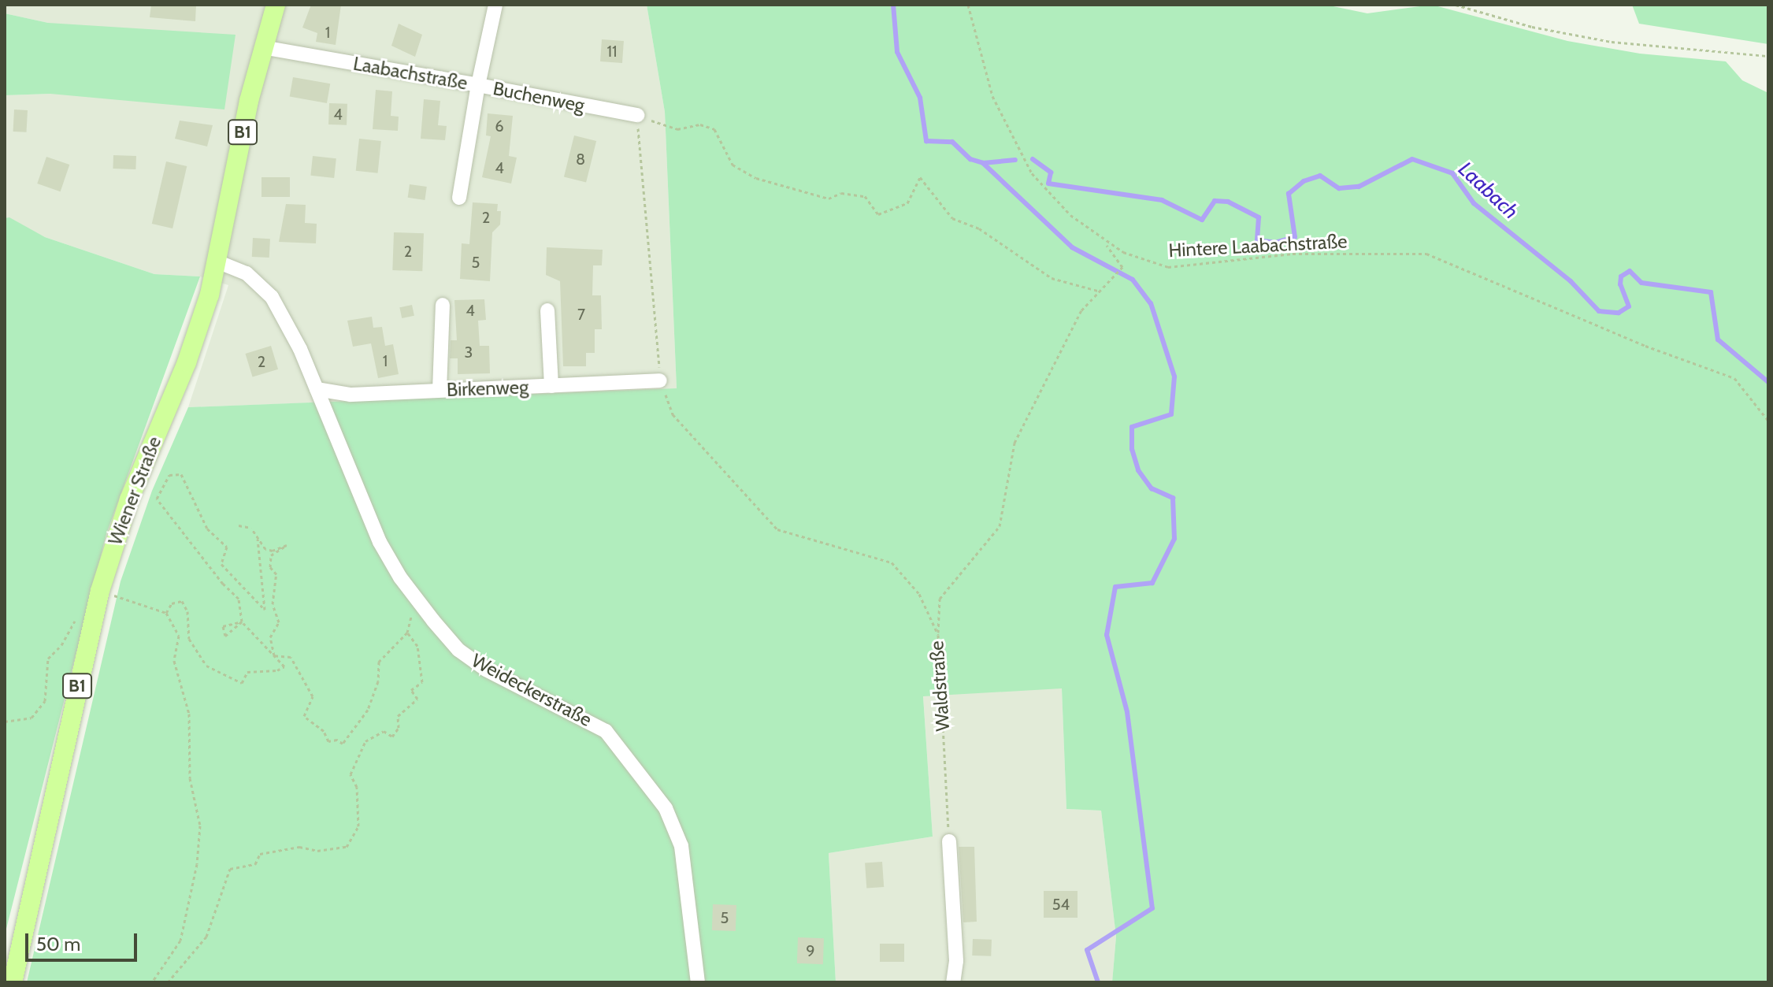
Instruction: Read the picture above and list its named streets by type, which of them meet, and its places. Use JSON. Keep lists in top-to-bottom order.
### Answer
{
  "streets": {
    "main road": ["B1", "Wiener Straße"],
    "street": [
      "Laabachstraße",
      "Buchenweg",
      "Birkenweg",
      "Weideckerstraße"
    ],
    "path": ["Hintere Laabachstraße", "Waldstraße"]
  },
  "crossings": [
    ["Laabachstraße", "Buchenweg"],
    ["Laabachstraße", "Wiener Straße"],
    ["Buchenweg", "Waldstraße"],
    ["Birkenweg", "Waldstraße"],
    ["Birkenweg", "Weideckerstraße"],
    ["Wiener Straße", "Weideckerstraße"]
  ],
  "water": ["Laabach"],
  "house_numbers": [
    "1",
    "11",
    "4",
    "6",
    "8",
    "4",
    "2",
    "2",
    "5",
    "4",
    "7",
    "3",
    "1",
    "2",
    "54",
    "5",
    "9"
  ],
  "scale_bar": "50 m"
}
